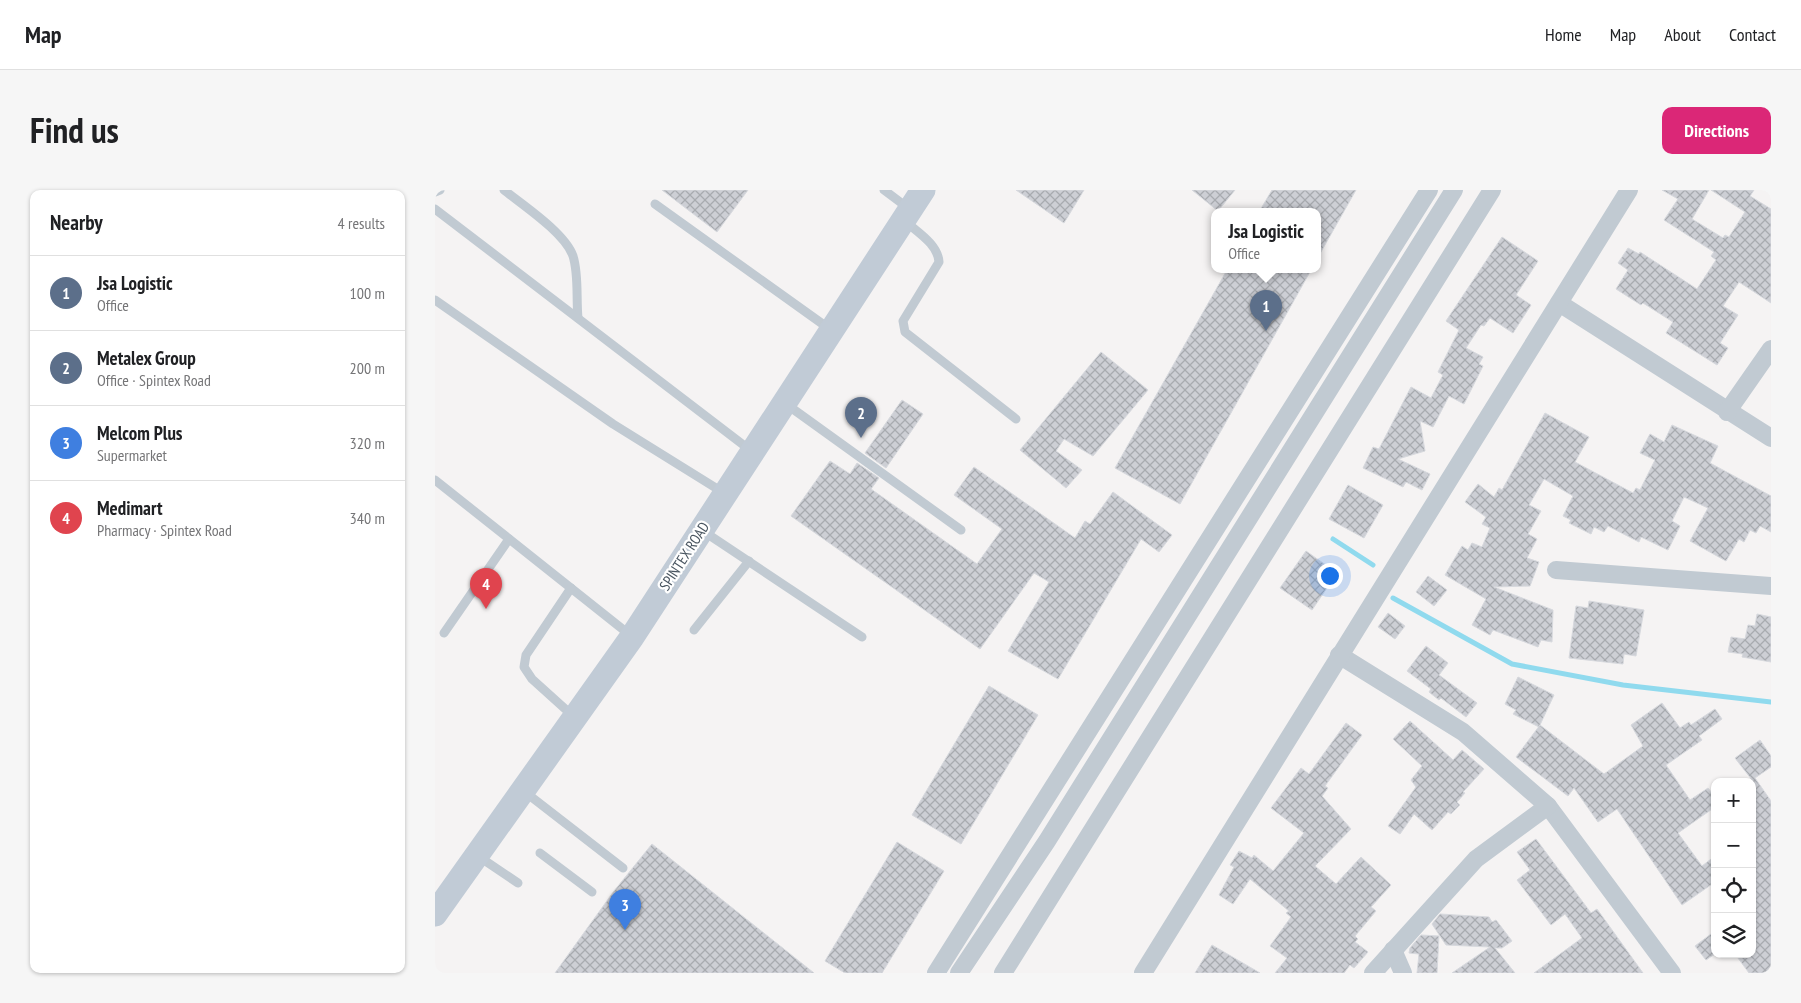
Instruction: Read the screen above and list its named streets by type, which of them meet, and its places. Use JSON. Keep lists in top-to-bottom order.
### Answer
{
  "streets": {
    "main road": ["SPINTEX ROAD"]
  },
  "page": {
    "header": "Map",
    "nav": [
      "Home",
      "Map",
      "About",
      "Contact"
    ],
    "title": "Find us",
    "buttons": "Directions",
    "heading": ["Nearby", "4 results"],
    "popup": ["Jsa Logistic", "Office"],
    "list": [
      {
        "mark": "1",
        "name": "Jsa Logistic",
        "note": "Office",
        "value": "100 m"
      },
      {
        "mark": "2",
        "name": "Metalex Group",
        "note": "Office · Spintex Road",
        "value": "200 m"
      },
      {
        "mark": "3",
        "name": "Melcom Plus",
        "note": "Supermarket",
        "value": "320 m"
      },
      {
        "mark": "4",
        "name": "Medimart",
        "note": "Pharmacy · Spintex Road",
        "value": "340 m"
      }
    ],
    "pins": [
      "1",
      "2",
      "4",
      "3"
    ],
    "map_buttons": ["+", "−"]
  }
}
